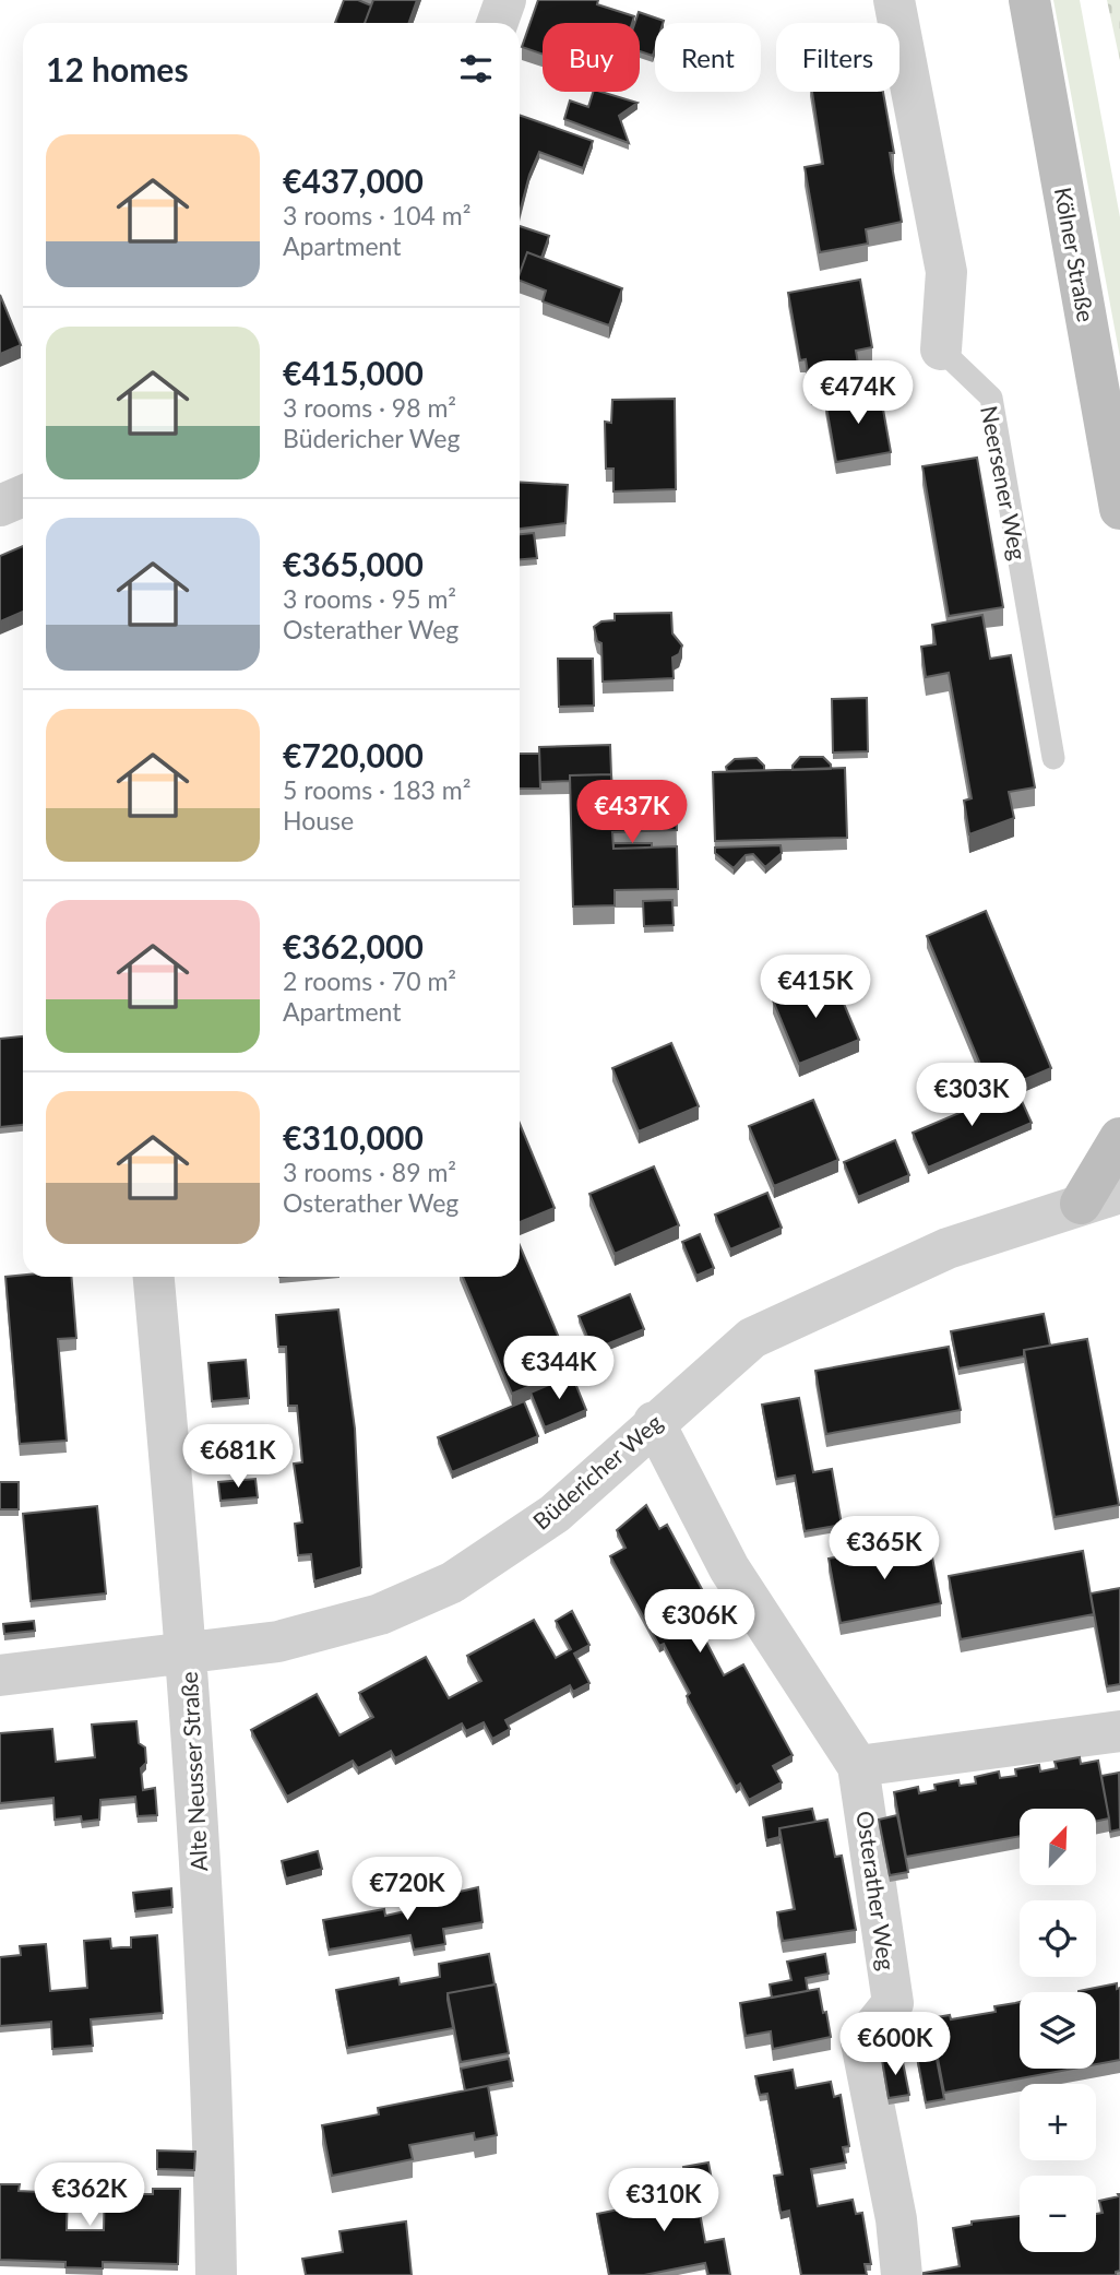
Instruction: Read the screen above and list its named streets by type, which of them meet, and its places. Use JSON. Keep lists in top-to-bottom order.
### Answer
{
  "streets": {
    "main road": ["Kölner Straße"],
    "street": [
      "Neersener Weg",
      "Büdericher Weg",
      "Alte Neusser Straße",
      "Osterather Weg"
    ]
  },
  "crossings": [
    ["Büdericher Weg", "Alte Neusser Straße"],
    ["Büdericher Weg", "Osterather Weg"]
  ],
  "north": "top right",
  "page": {
    "chip": ["Buy", "Rent", "Filters"],
    "heading": "12 homes",
    "list": [
      {
        "name": "€437,000",
        "note": "3 rooms · 104 m² · Apartment"
      },
      {
        "name": "€415,000",
        "note": "3 rooms · 98 m² · Büdericher Weg"
      },
      {
        "name": "€365,000",
        "note": "3 rooms · 95 m² · Osterather Weg"
      },
      {
        "name": "€720,000",
        "note": "5 rooms · 183 m² · House"
      },
      {
        "name": "€362,000",
        "note": "2 rooms · 70 m² · Apartment"
      },
      {
        "name": "€310,000",
        "note": "3 rooms · 89 m² · Osterather Weg"
      }
    ],
    "price": [
      "€474K",
      "€437K",
      "€415K",
      "€303K",
      "€344K",
      "€681K",
      "€365K",
      "€306K",
      "€720K",
      "€600K",
      "€362K",
      "€310K"
    ],
    "map_buttons": ["+", "−"]
  }
}
